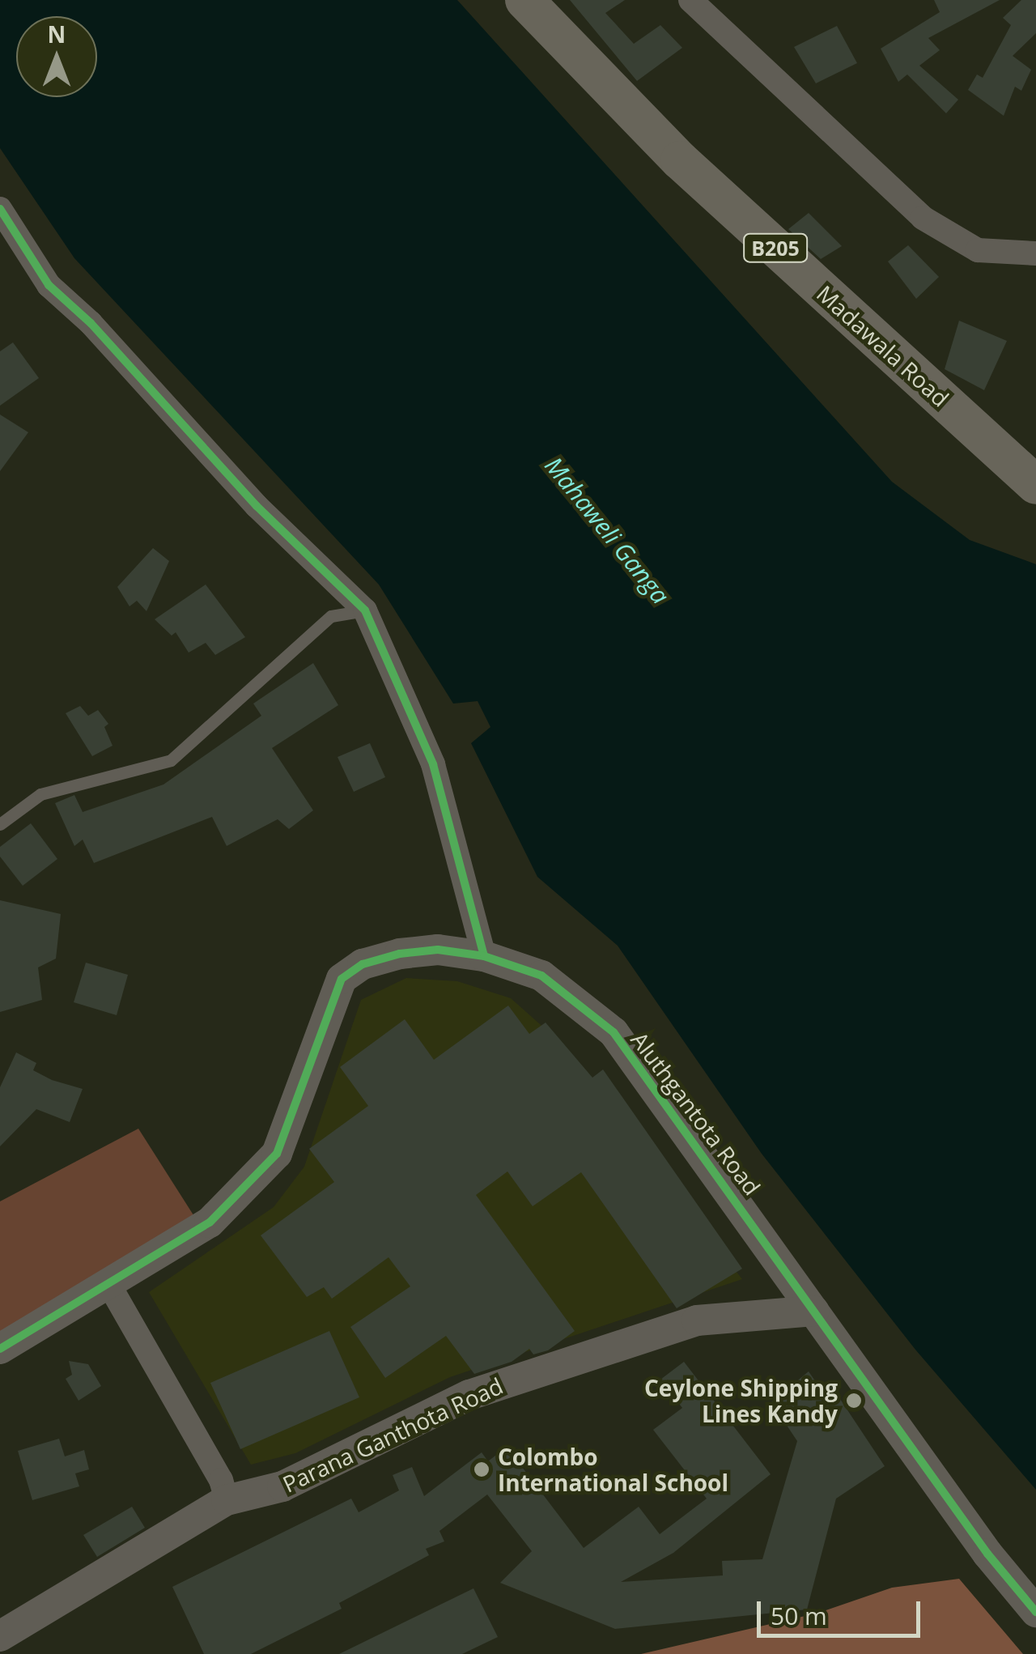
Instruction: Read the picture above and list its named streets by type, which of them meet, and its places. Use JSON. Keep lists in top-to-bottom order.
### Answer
{
  "streets": {
    "main road": ["B205", "Madawala Road"],
    "street": ["Aluthgantota Road", "Parana Ganthota Road"]
  },
  "crossings": [
    ["Aluthgantota Road", "Parana Ganthota Road"]
  ],
  "water": ["Mahaweli Ganga"],
  "places": ["Ceylone Shipping Lines Kandy", "Colombo International School"],
  "scale_bar": "50 m",
  "north": "top"
}
